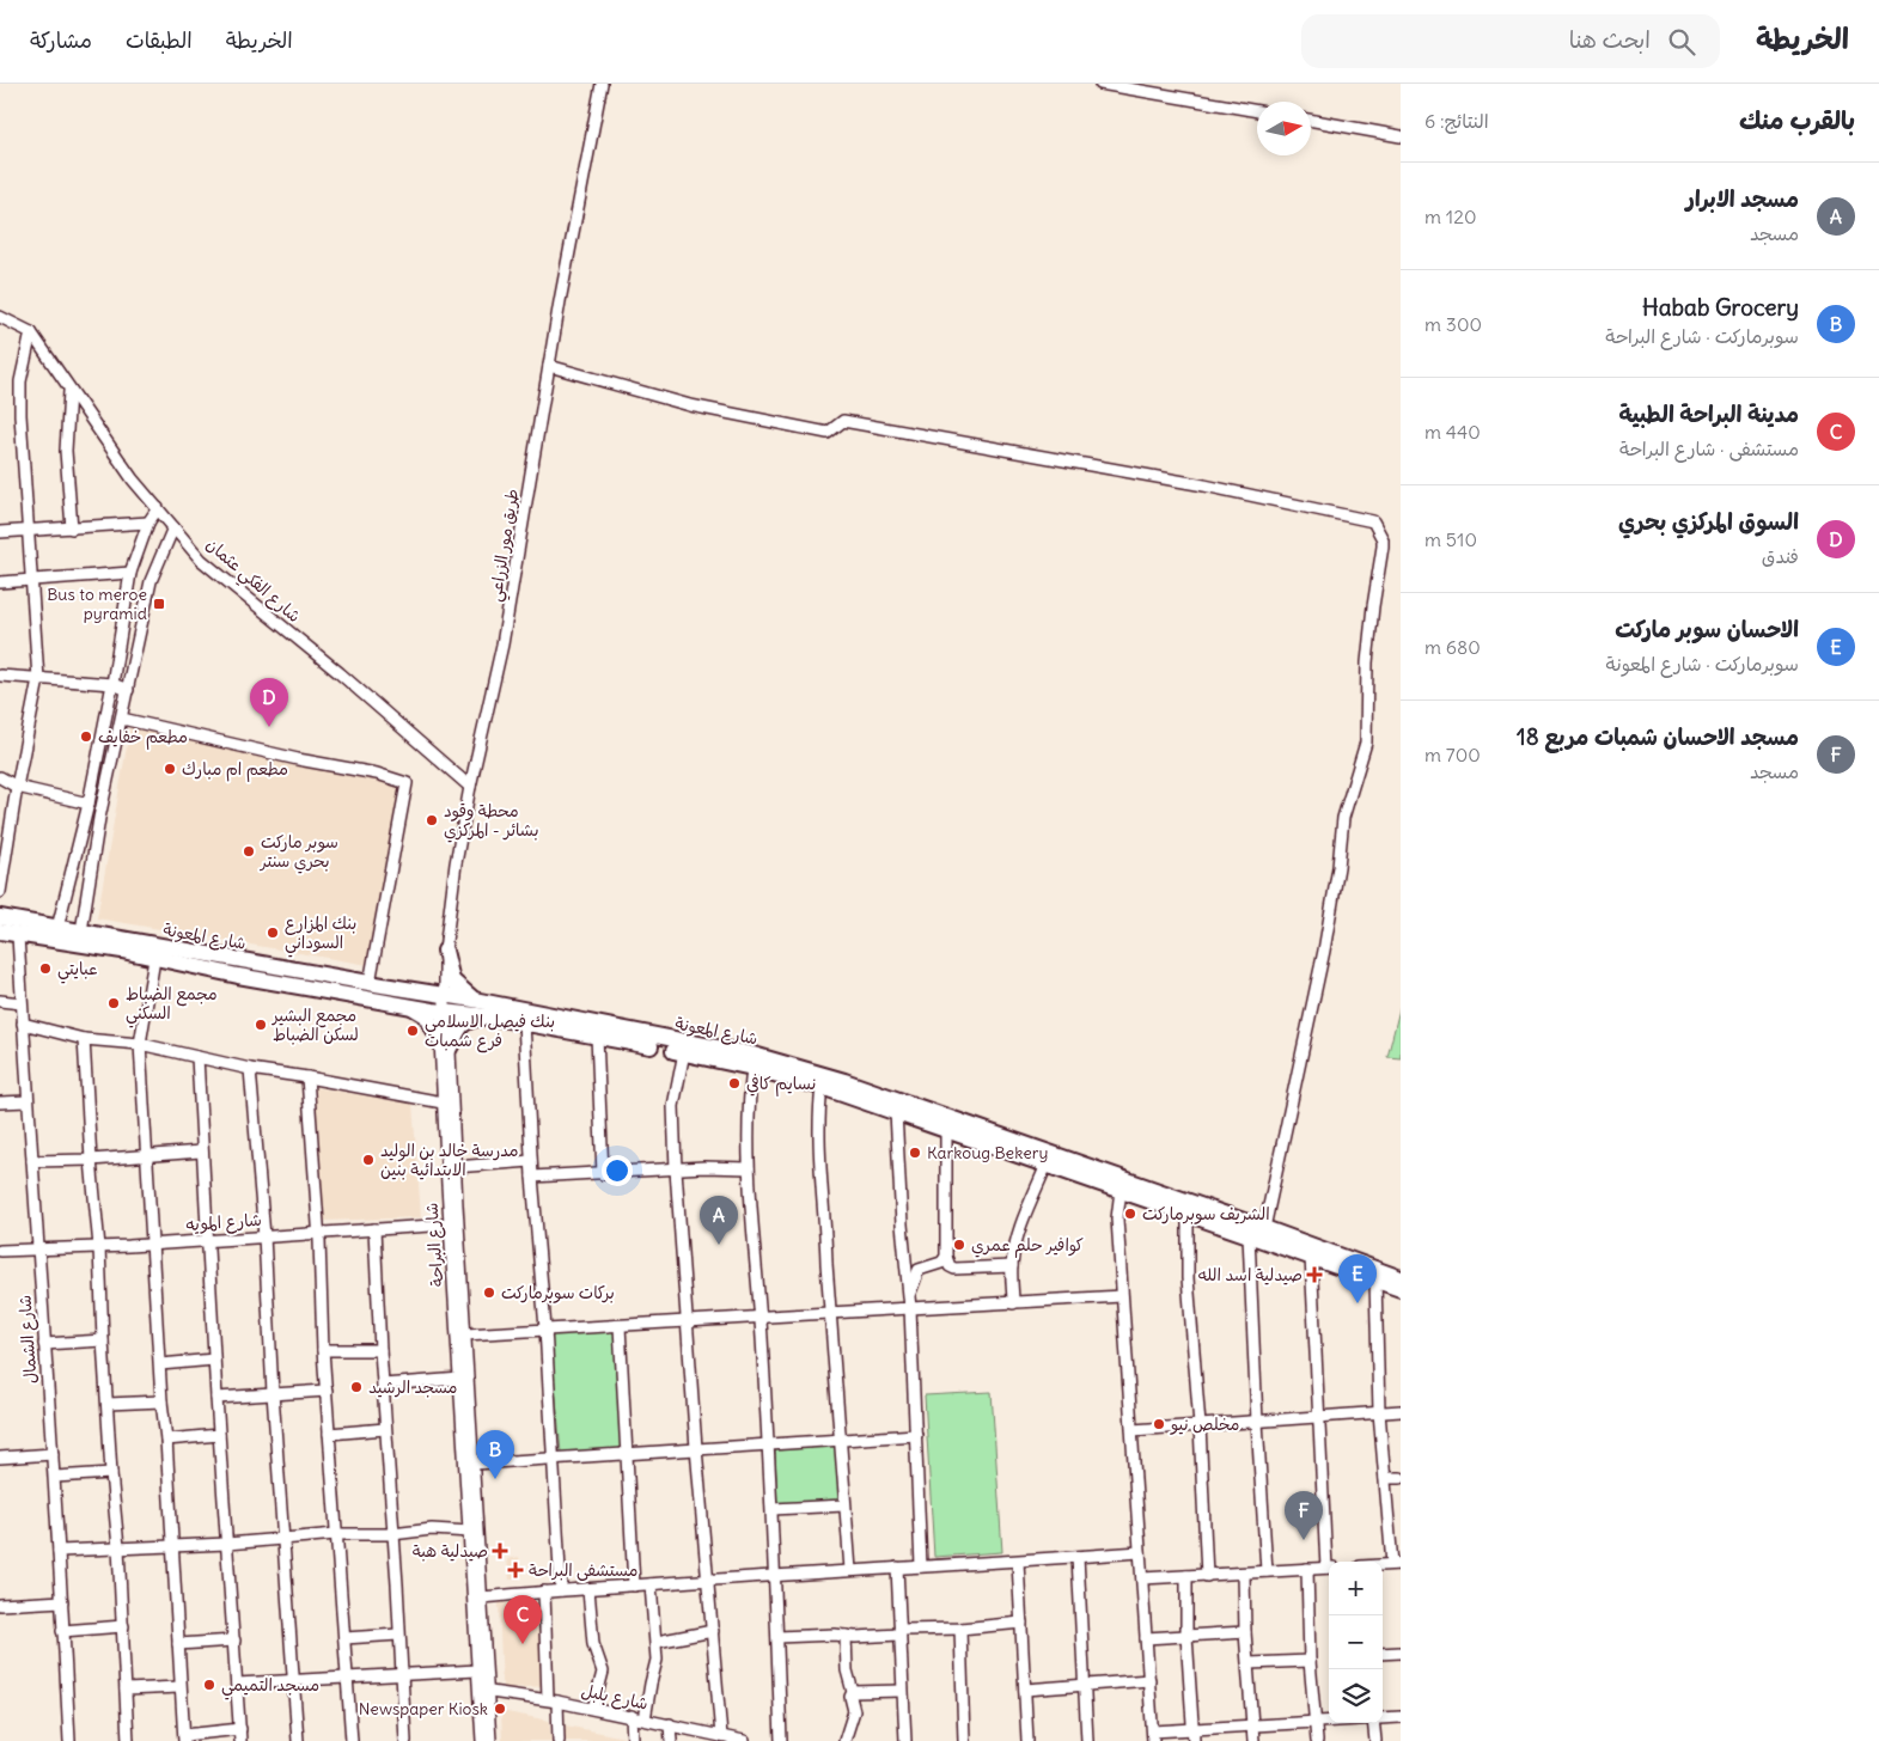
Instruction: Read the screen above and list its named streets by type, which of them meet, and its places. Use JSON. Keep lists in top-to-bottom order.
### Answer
{
  "streets": {
    "highway": ["شارع المعونة"],
    "street": [
      "طريق مور الزراعي",
      "شارع الفكي عثمان",
      "شارع المويه",
      "شارع البراحة",
      "شارع الشمال",
      "شارع بلبل"
    ]
  },
  "crossings": [
    ["طريق مور الزراعي", "شارع الفكي عثمان"],
    ["طريق مور الزراعي", "شارع المعونة"],
    ["طريق مور الزراعي", "شارع البراحة"],
    ["شارع المعونة", "شارع البراحة"],
    ["شارع المعونة", "شارع الشمال"],
    ["شارع المويه", "شارع البراحة"],
    ["شارع المويه", "شارع الشمال"],
    ["شارع البراحة", "شارع بلبل"]
  ],
  "places": {
    "transit": ["Bus to meroe pyramid"],
    "other": [
      "مطعم خفايف",
      "مطعم ام مبارك",
      "محطة وقود بشائر - المركزي",
      "سوبر ماركت بحري سنتر",
      "بنك المزارع السوداني",
      "عبايتي",
      "مجمع الضباط السكني",
      "مجمع البشير لسكن الضباط",
      "بنك فيصل الاسلامي فرع شمبات",
      "نسايم كافي",
      "Karkoug Bekery",
      "مدرسة خالد بن الوليد الابتدائية بنين",
      "الشريف سوبرماركت",
      "كوافير حلم عمري",
      "بركات سوبرماركت",
      "مسجد الرشيد",
      "مخلص نيو",
      "مسجد التميمي",
      "Newspaper Kiosk"
    ],
    "health": ["صيدلية اسد الله", "صيدلية هبة", "مستشفى البراحة"]
  },
  "north": "right",
  "page": {
    "header": "الخريطة",
    "search": "ابحث هنا",
    "nav": ["الخريطة", "الطبقات", "مشاركة"],
    "heading": ["بالقرب منك", "النتائج: 6"],
    "list": [
      {
        "mark": "A",
        "name": "مسجد الابرار",
        "note": "مسجد",
        "value": "120 m"
      },
      {
        "mark": "B",
        "name": "Habab Grocery",
        "note": "سوبرماركت · شارع البراحة",
        "value": "300 m"
      },
      {
        "mark": "C",
        "name": "مدينة البراحة الطبية",
        "note": "مستشفى · شارع البراحة",
        "value": "440 m"
      },
      {
        "mark": "D",
        "name": "السوق المركزي بحري",
        "note": "فندق",
        "value": "510 m"
      },
      {
        "mark": "E",
        "name": "الاحسان سوبر ماركت",
        "note": "سوبرماركت · شارع المعونة",
        "value": "680 m"
      },
      {
        "mark": "F",
        "name": "مسجد الاحسان شمبات مربع 18",
        "note": "مسجد",
        "value": "700 m"
      }
    ],
    "pins": [
      "D",
      "A",
      "E",
      "B",
      "F",
      "C"
    ],
    "map_buttons": ["+", "−"]
  }
}
